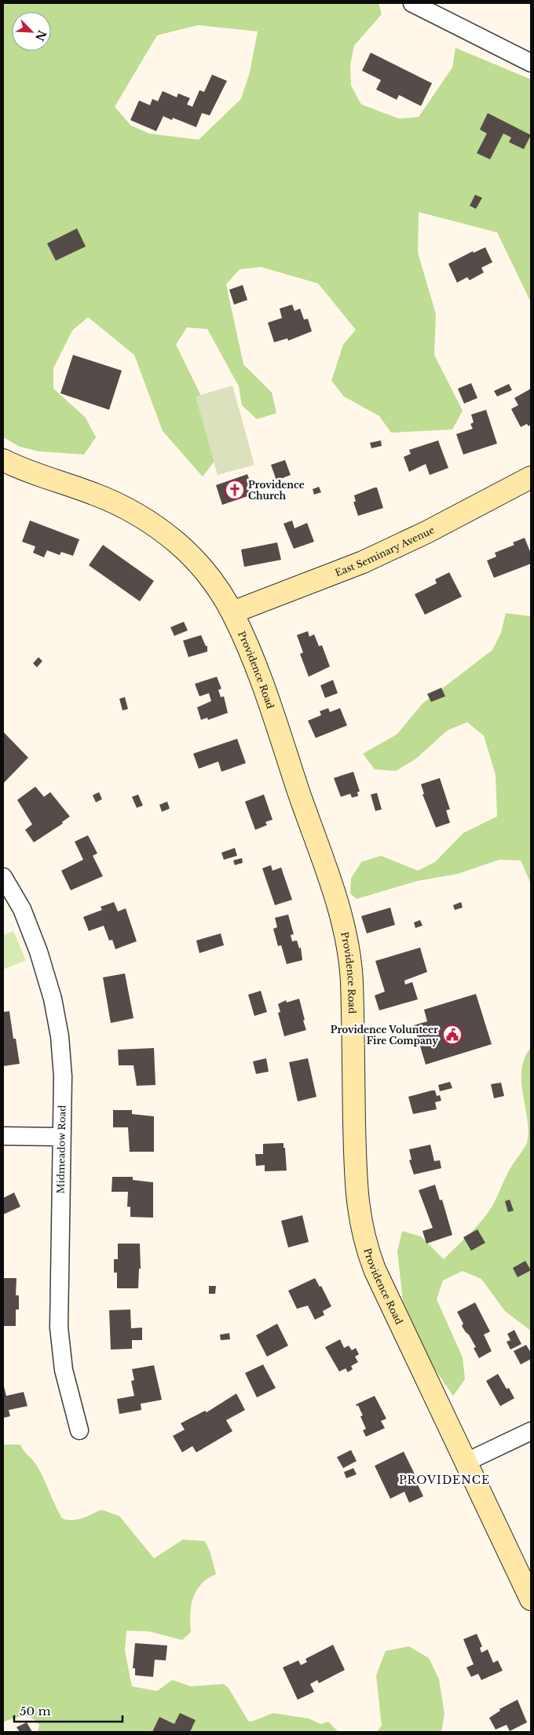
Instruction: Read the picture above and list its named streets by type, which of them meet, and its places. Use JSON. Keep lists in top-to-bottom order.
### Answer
{
  "streets": {
    "street": ["East Seminary Avenue", "Providence Road", "Midmeadow Road"]
  },
  "crossings": [
    ["East Seminary Avenue", "Providence Road"]
  ],
  "districts": ["PROVIDENCE"],
  "places": {
    "church": ["Providence Church"],
    "public building": ["Providence Volunteer Fire Company"]
  },
  "scale_bar": "50 m",
  "north": "bottom right"
}
